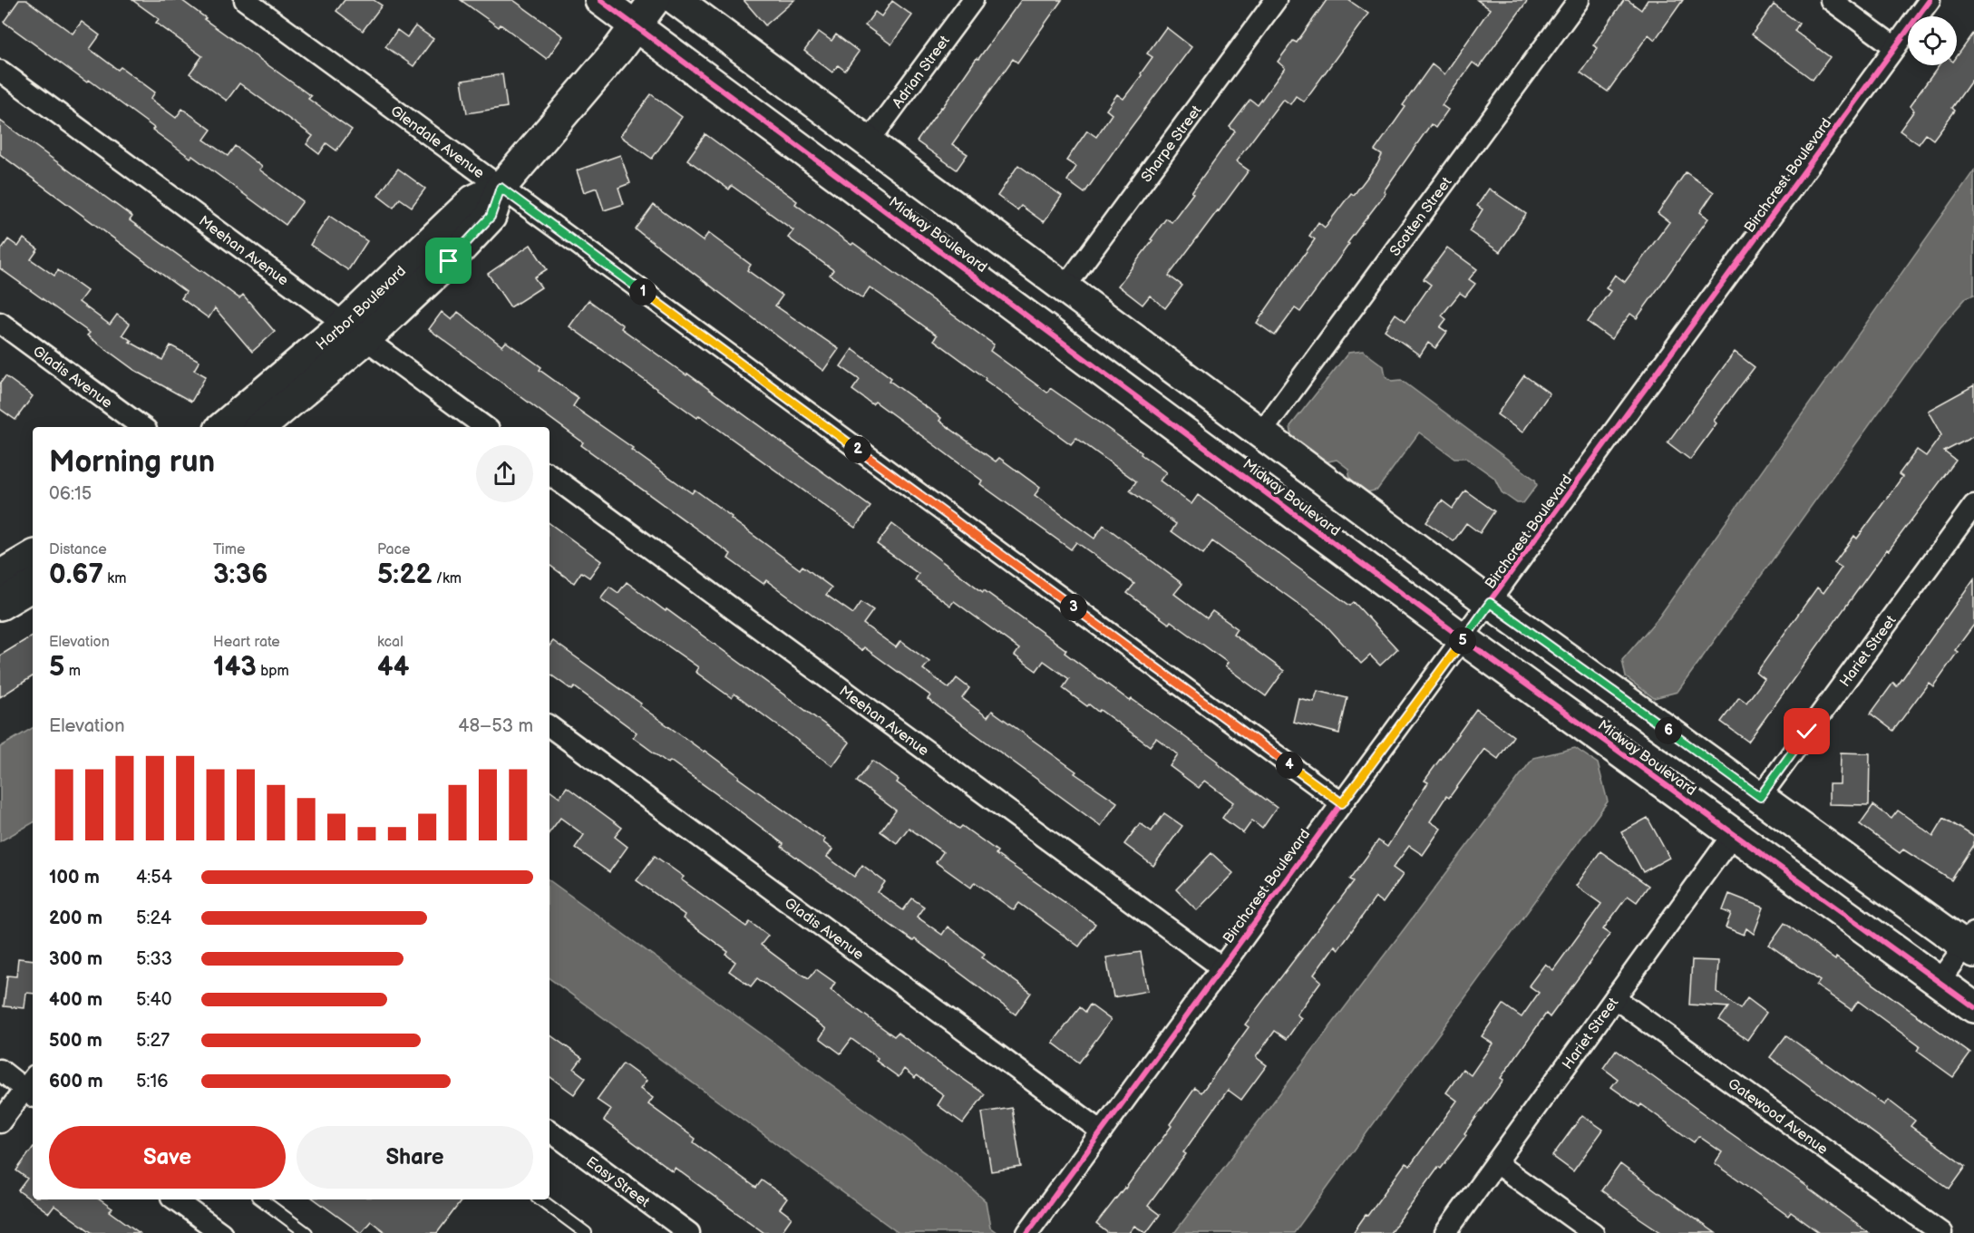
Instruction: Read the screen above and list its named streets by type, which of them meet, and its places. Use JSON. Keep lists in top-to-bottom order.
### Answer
{
  "streets": {
    "street": [
      "Adrian Street",
      "Glendale Avenue",
      "Sharpe Street",
      "Birchcrest Boulevard",
      "Scotten Street",
      "Midway Boulevard",
      "Meehan Avenue",
      "Harbor Boulevard",
      "Gladis Avenue",
      "Hariet Street",
      "Gatewood Avenue",
      "Easy Street"
    ]
  },
  "crossings": [
    ["Glendale Avenue", "Birchcrest Boulevard"],
    ["Glendale Avenue", "Harbor Boulevard"],
    ["Birchcrest Boulevard", "Midway Boulevard"],
    ["Birchcrest Boulevard", "Meehan Avenue"],
    ["Birchcrest Boulevard", "Gladis Avenue"],
    ["Midway Boulevard", "Harbor Boulevard"],
    ["Midway Boulevard", "Hariet Street"],
    ["Meehan Avenue", "Harbor Boulevard"],
    ["Hariet Street", "Gatewood Avenue"]
  ],
  "page": {
    "pins": [
      "1",
      "2",
      "3",
      "5",
      "6",
      "4"
    ],
    "heading": ["Morning run", "06:15"],
    "stats": [
      ["Distance", "0.67 km"],
      ["Time", "3:36"],
      ["Pace", "5:22 /km"],
      ["Elevation", "5 m"],
      ["Heart rate", "143 bpm"],
      ["kcal", "44"]
    ],
    "chart": ["Elevation", "48–53 m"],
    "list": [
      {
        "name": "100 m",
        "note": "4:54"
      },
      {
        "name": "200 m",
        "note": "5:24"
      },
      {
        "name": "300 m",
        "note": "5:33"
      },
      {
        "name": "400 m",
        "note": "5:40"
      },
      {
        "name": "500 m",
        "note": "5:27"
      },
      {
        "name": "600 m",
        "note": "5:16"
      }
    ],
    "buttons": ["Save", "Share"]
  }
}
